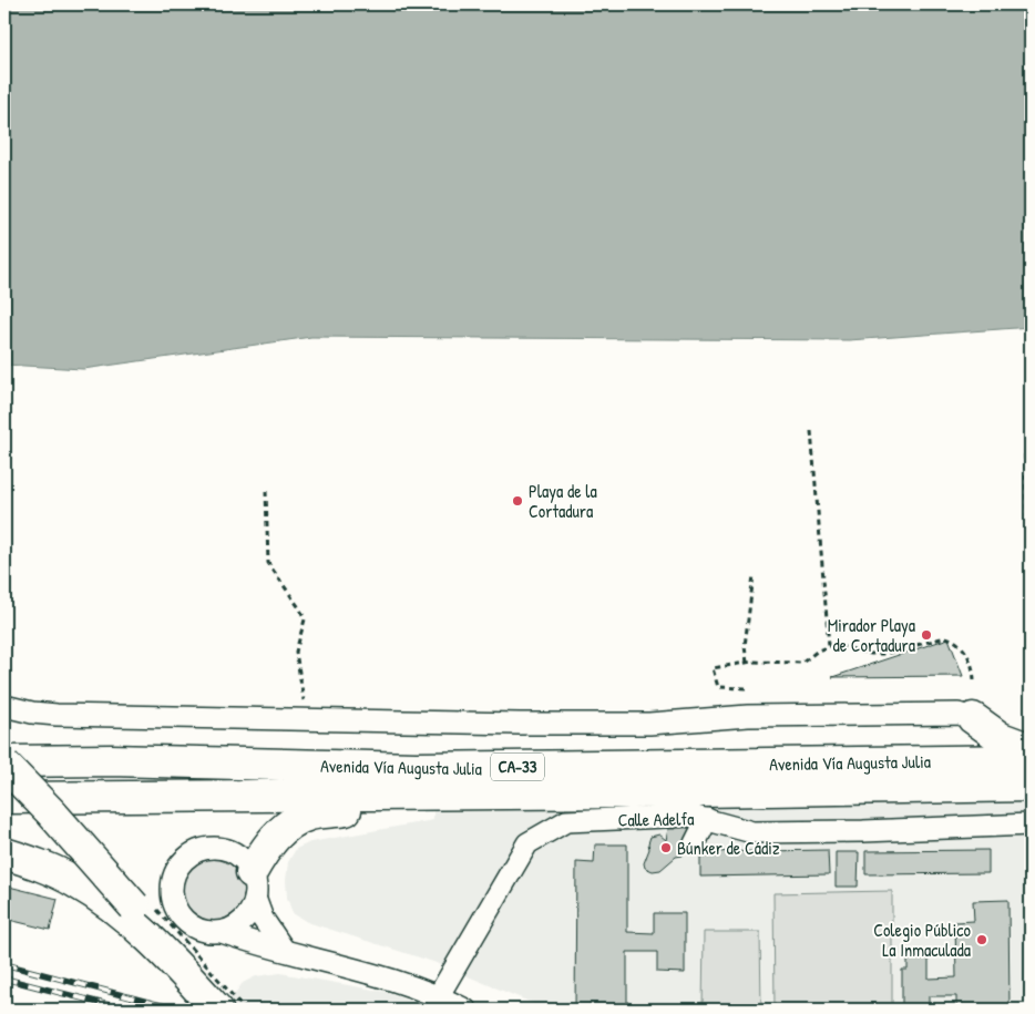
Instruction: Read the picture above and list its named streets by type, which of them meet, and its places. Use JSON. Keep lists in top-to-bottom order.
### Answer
{
  "streets": {
    "highway": ["Avenida Vía Augusta Julia", "CA-33"],
    "street": ["Calle Adelfa"]
  },
  "places": [
    "Playa de la Cortadura",
    "Mirador Playa de Cortadura",
    "Búnker de Cádiz",
    "Colegio Público La Inmaculada"
  ]
}
